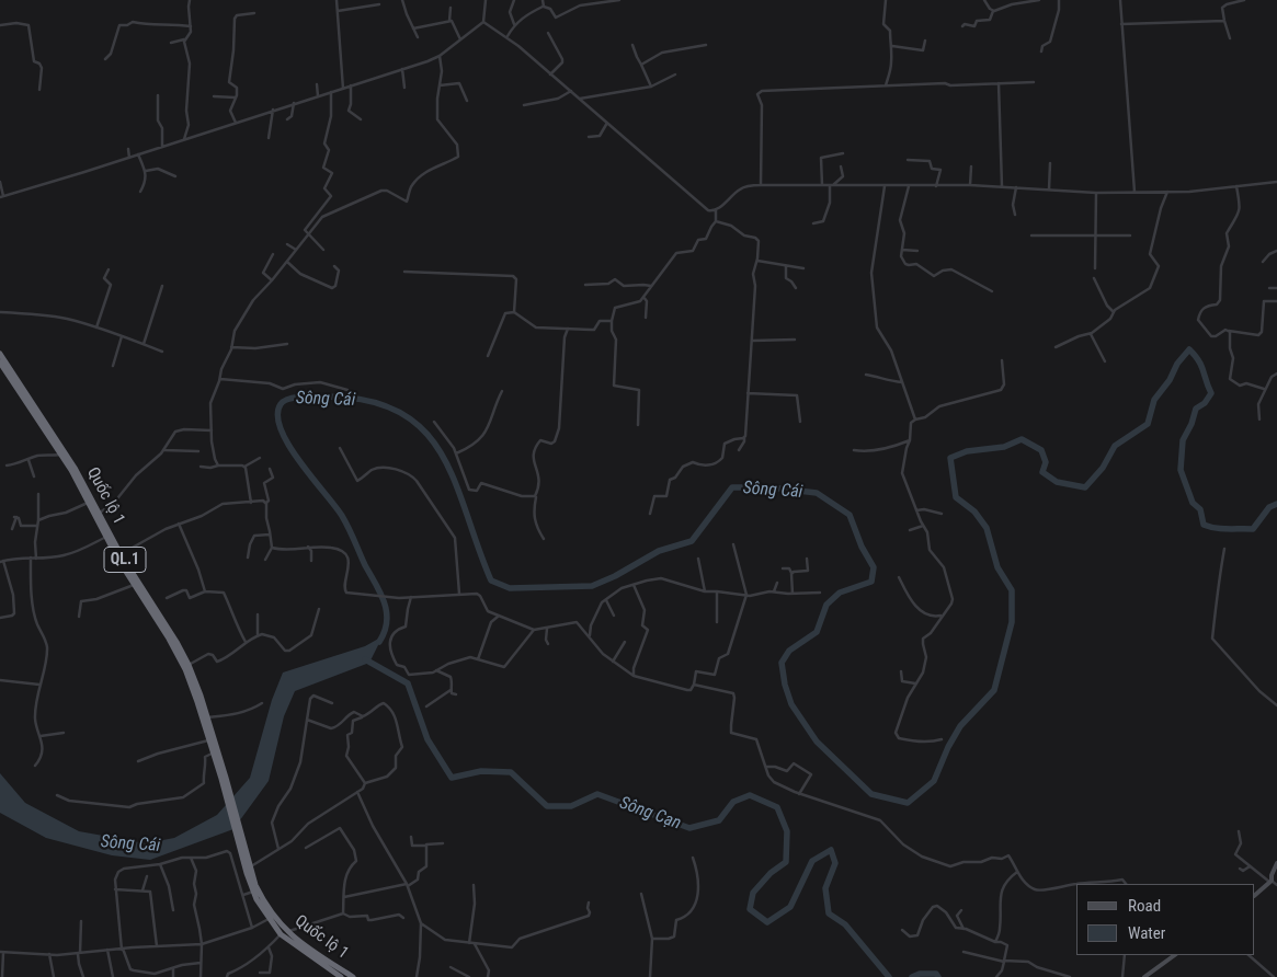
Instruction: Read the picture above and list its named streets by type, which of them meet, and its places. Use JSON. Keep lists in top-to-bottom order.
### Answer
{
  "streets": {
    "highway": ["Quốc lộ 1", "QL.1"]
  },
  "crossings": [
    ["Quốc lộ 1", "QL.1"]
  ],
  "water": ["Sông Cái", "Sông Cạn"],
  "legend": ["Road", "Water"]
}
